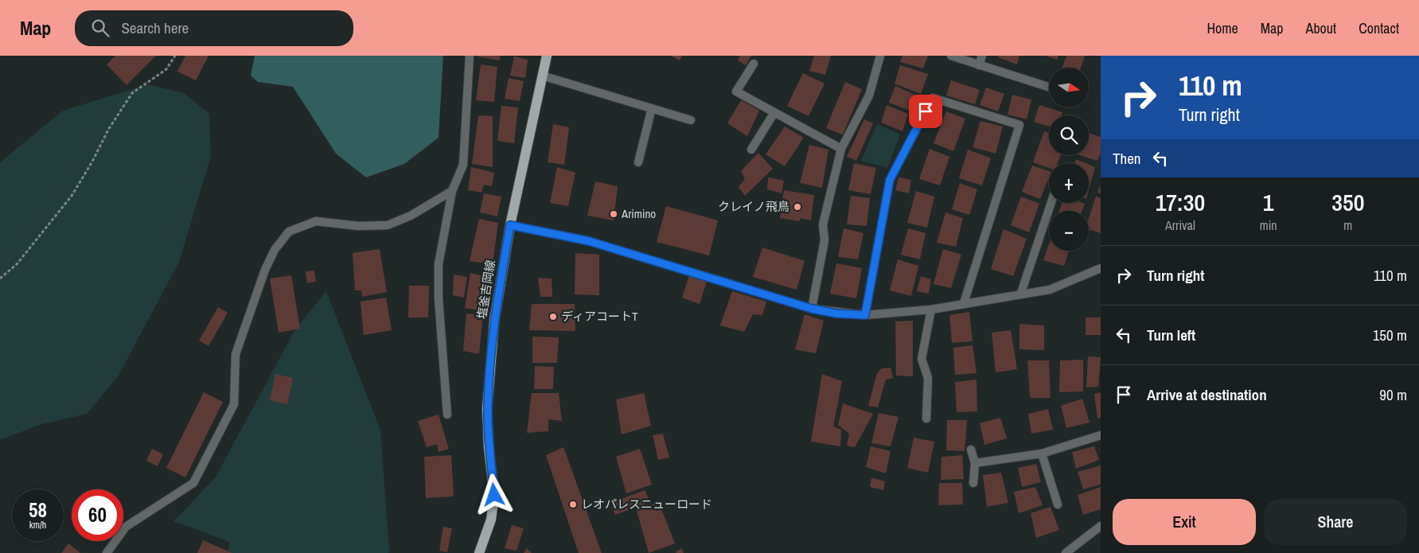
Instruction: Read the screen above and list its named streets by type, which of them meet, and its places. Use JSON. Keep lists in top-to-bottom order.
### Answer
{
  "streets": {
    "main road": ["塩釜吉岡線"]
  },
  "places": [
    "クレイノ飛鳥",
    "Arimino",
    "ディアコートT",
    "レオパレスニューロード"
  ],
  "north": "right",
  "page": {
    "header": "Map",
    "search": "Search here",
    "nav": [
      "Home",
      "Map",
      "About",
      "Contact"
    ],
    "turn": ["110 m", "Turn right"],
    "map_buttons": ["+", "−"],
    "then": "Then",
    "eta": [
      "17:30",
      "Arrival",
      "1",
      "min",
      "350",
      "m"
    ],
    "list": [
      {
        "name": "Turn right",
        "value": "110 m"
      },
      {
        "name": "Turn left",
        "value": "150 m"
      },
      {
        "name": "Arrive at destination",
        "value": "90 m"
      }
    ],
    "speed": "58 km/h",
    "limit": "60",
    "buttons": ["Exit", "Share"]
  }
}
